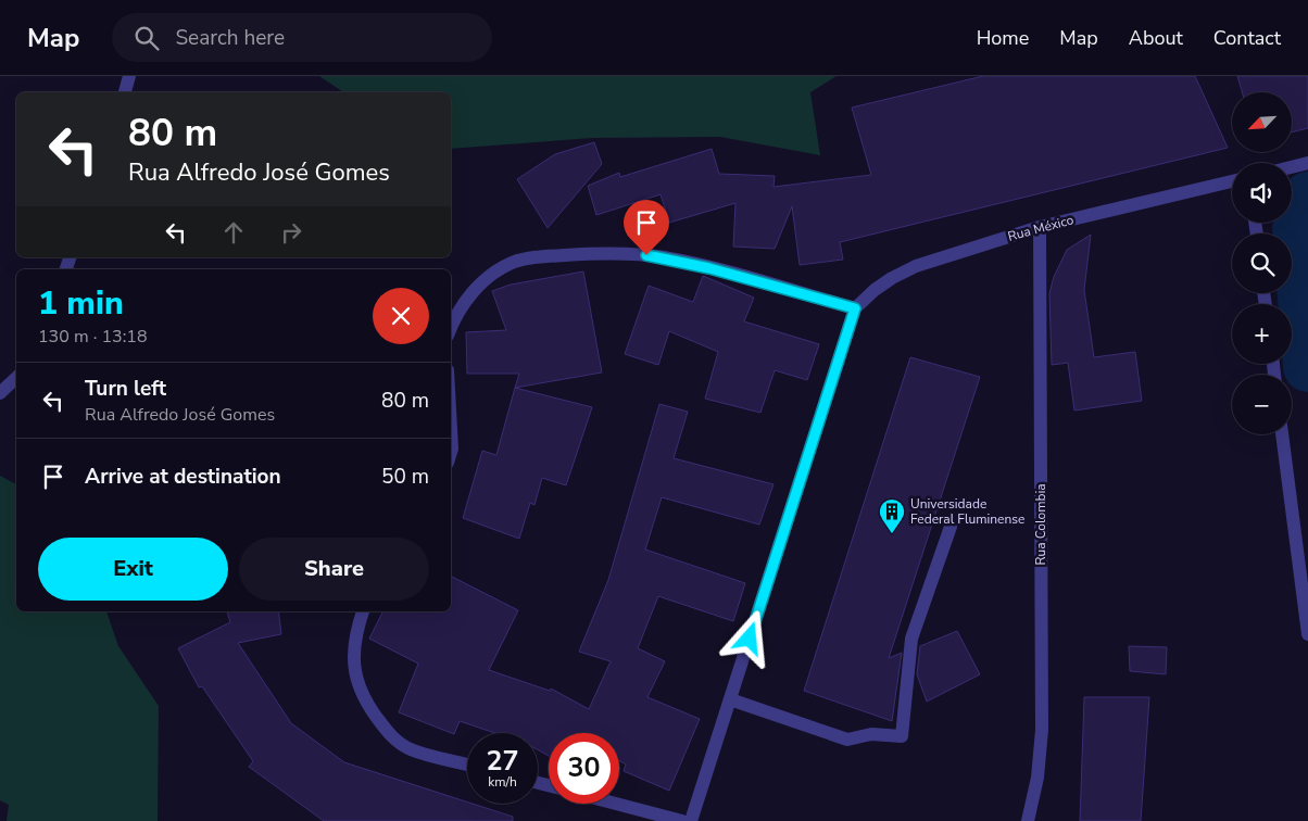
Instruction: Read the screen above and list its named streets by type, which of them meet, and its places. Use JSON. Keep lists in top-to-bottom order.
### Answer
{
  "streets": {
    "street": ["Rua México", "Rua Colombia"]
  },
  "crossings": [
    ["Rua México", "Rua Colombia"]
  ],
  "places": {
    "building": ["Universidade Federal Fluminense"]
  },
  "north": "bottom left",
  "page": {
    "header": "Map",
    "search": "Search here",
    "nav": [
      "Home",
      "Map",
      "About",
      "Contact"
    ],
    "map_buttons": ["+", "−"],
    "turn": ["80 m", "Rua Alfredo José Gomes"],
    "heading": ["1 min", "130 m · 13:18"],
    "list": [
      {
        "name": "Turn left",
        "note": "Rua Alfredo José Gomes",
        "value": "80 m"
      },
      {
        "name": "Arrive at destination",
        "value": "50 m"
      }
    ],
    "buttons": ["Exit", "Share"],
    "speed": "27 km/h",
    "limit": "30"
  }
}
